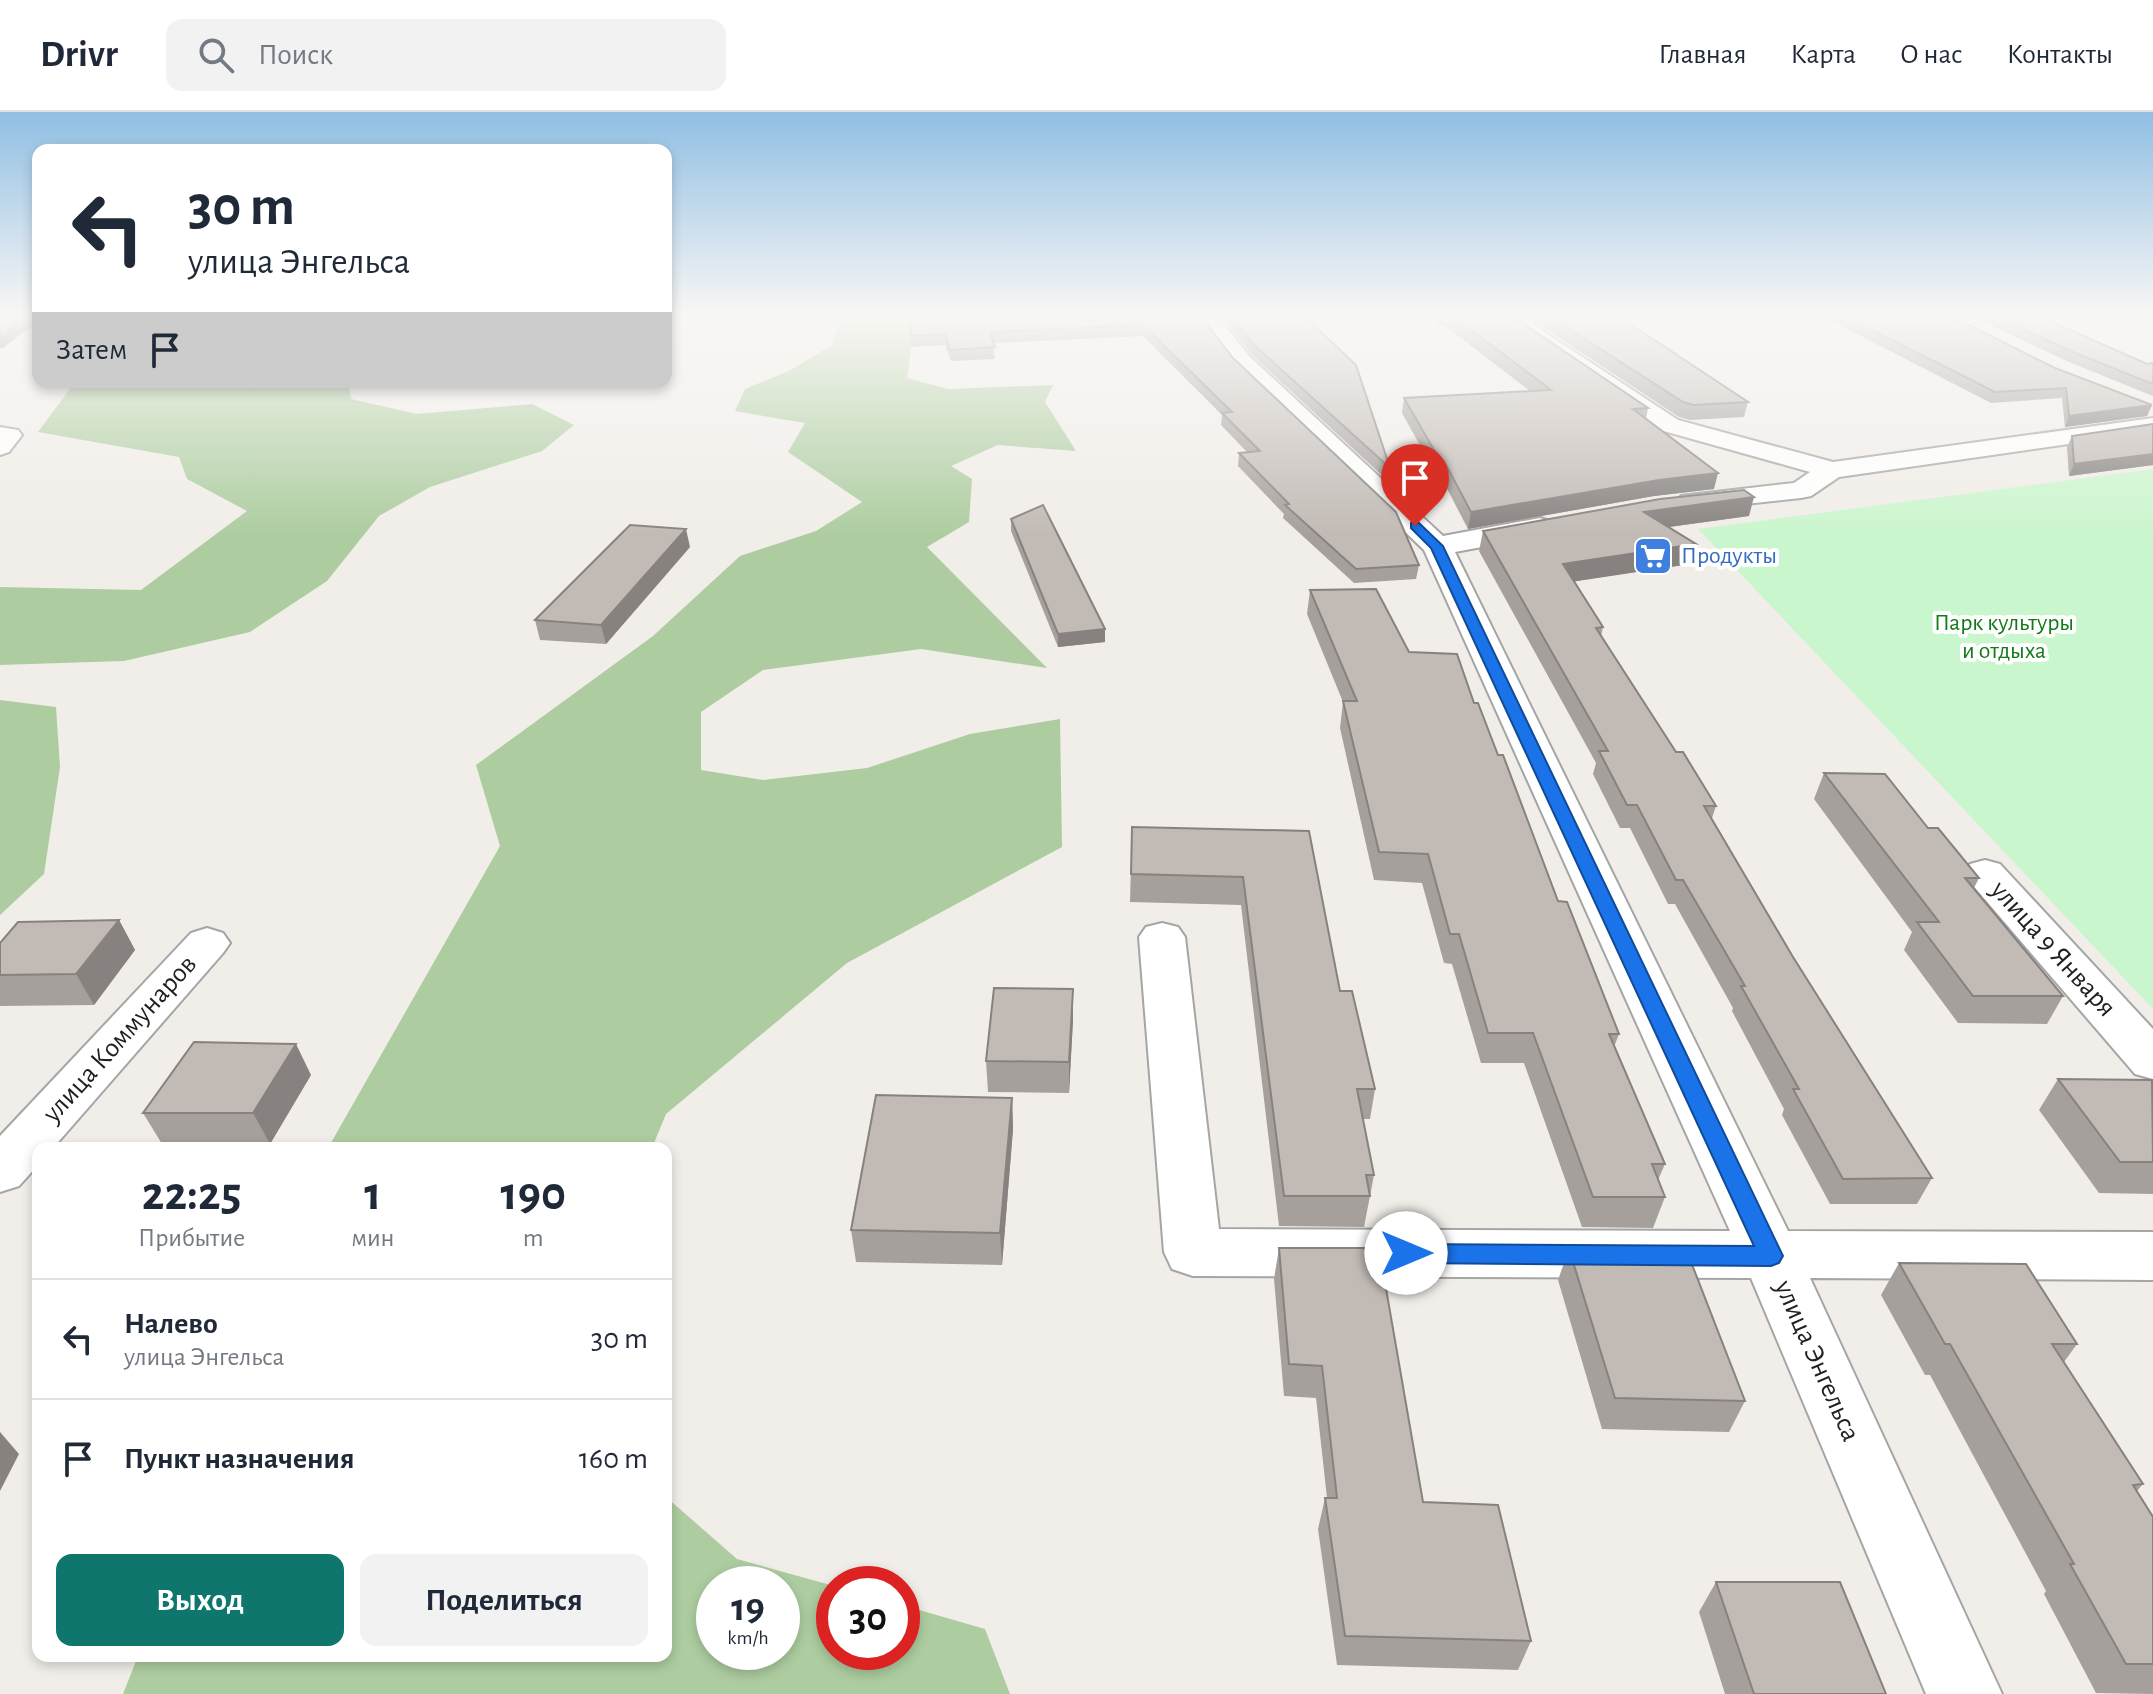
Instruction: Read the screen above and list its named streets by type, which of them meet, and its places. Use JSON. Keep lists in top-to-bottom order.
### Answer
{
  "streets": {
    "street": ["улица 9 Января", "улица Коммунаров", "улица Энгельса"]
  },
  "parks": ["Парк культуры и отдыха"],
  "places": {
    "supermarket": ["Продукты"]
  },
  "page": {
    "header": "Drivr",
    "search": "Поиск",
    "nav": [
      "Главная",
      "Карта",
      "О нас",
      "Контакты"
    ],
    "turn": ["30 m", "улица Энгельса"],
    "then": "Затем",
    "eta": [
      "22:25",
      "Прибытие",
      "1",
      "мин",
      "190",
      "m"
    ],
    "list": [
      {
        "name": "Налево",
        "note": "улица Энгельса",
        "value": "30 m"
      },
      {
        "name": "Пункт назначения",
        "value": "160 m"
      }
    ],
    "buttons": ["Выход", "Поделиться"],
    "speed": "19 km/h",
    "limit": "30"
  }
}
